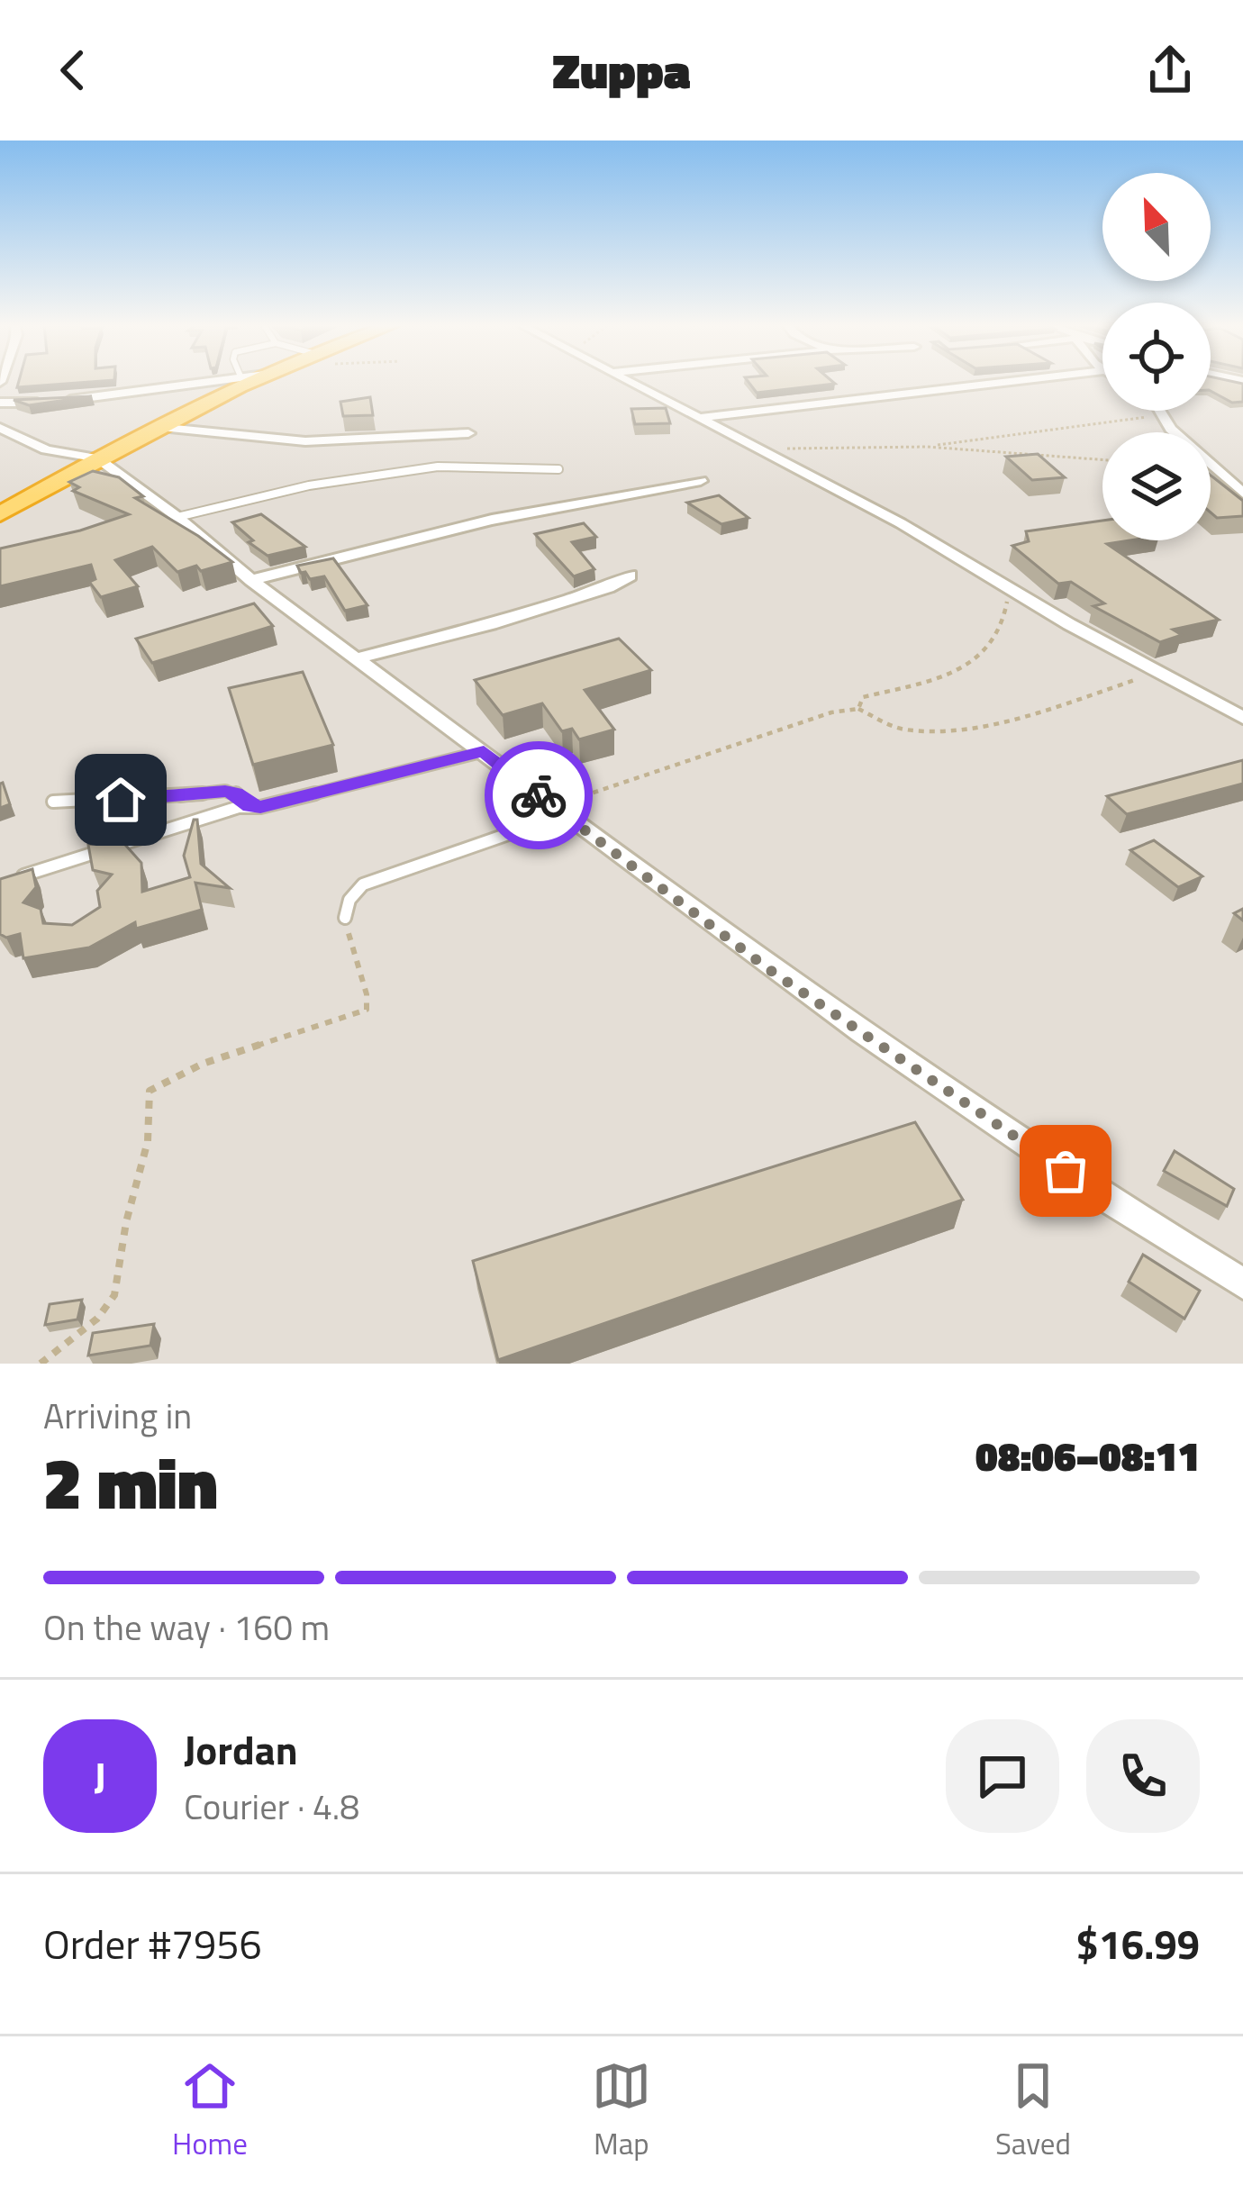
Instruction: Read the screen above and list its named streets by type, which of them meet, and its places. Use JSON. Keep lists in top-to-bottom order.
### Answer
{
  "north": "top left",
  "page": {
    "header": "Zuppa",
    "heading": ["2 min", "Arriving in", "08:06–08:11"],
    "panel": [
      "Jordan",
      "Courier · 4.8",
      "Order #7956",
      "$16.99"
    ],
    "bar": "On the way · 160 m",
    "round": "J",
    "tabs": ["Home", "Map", "Saved"]
  }
}
